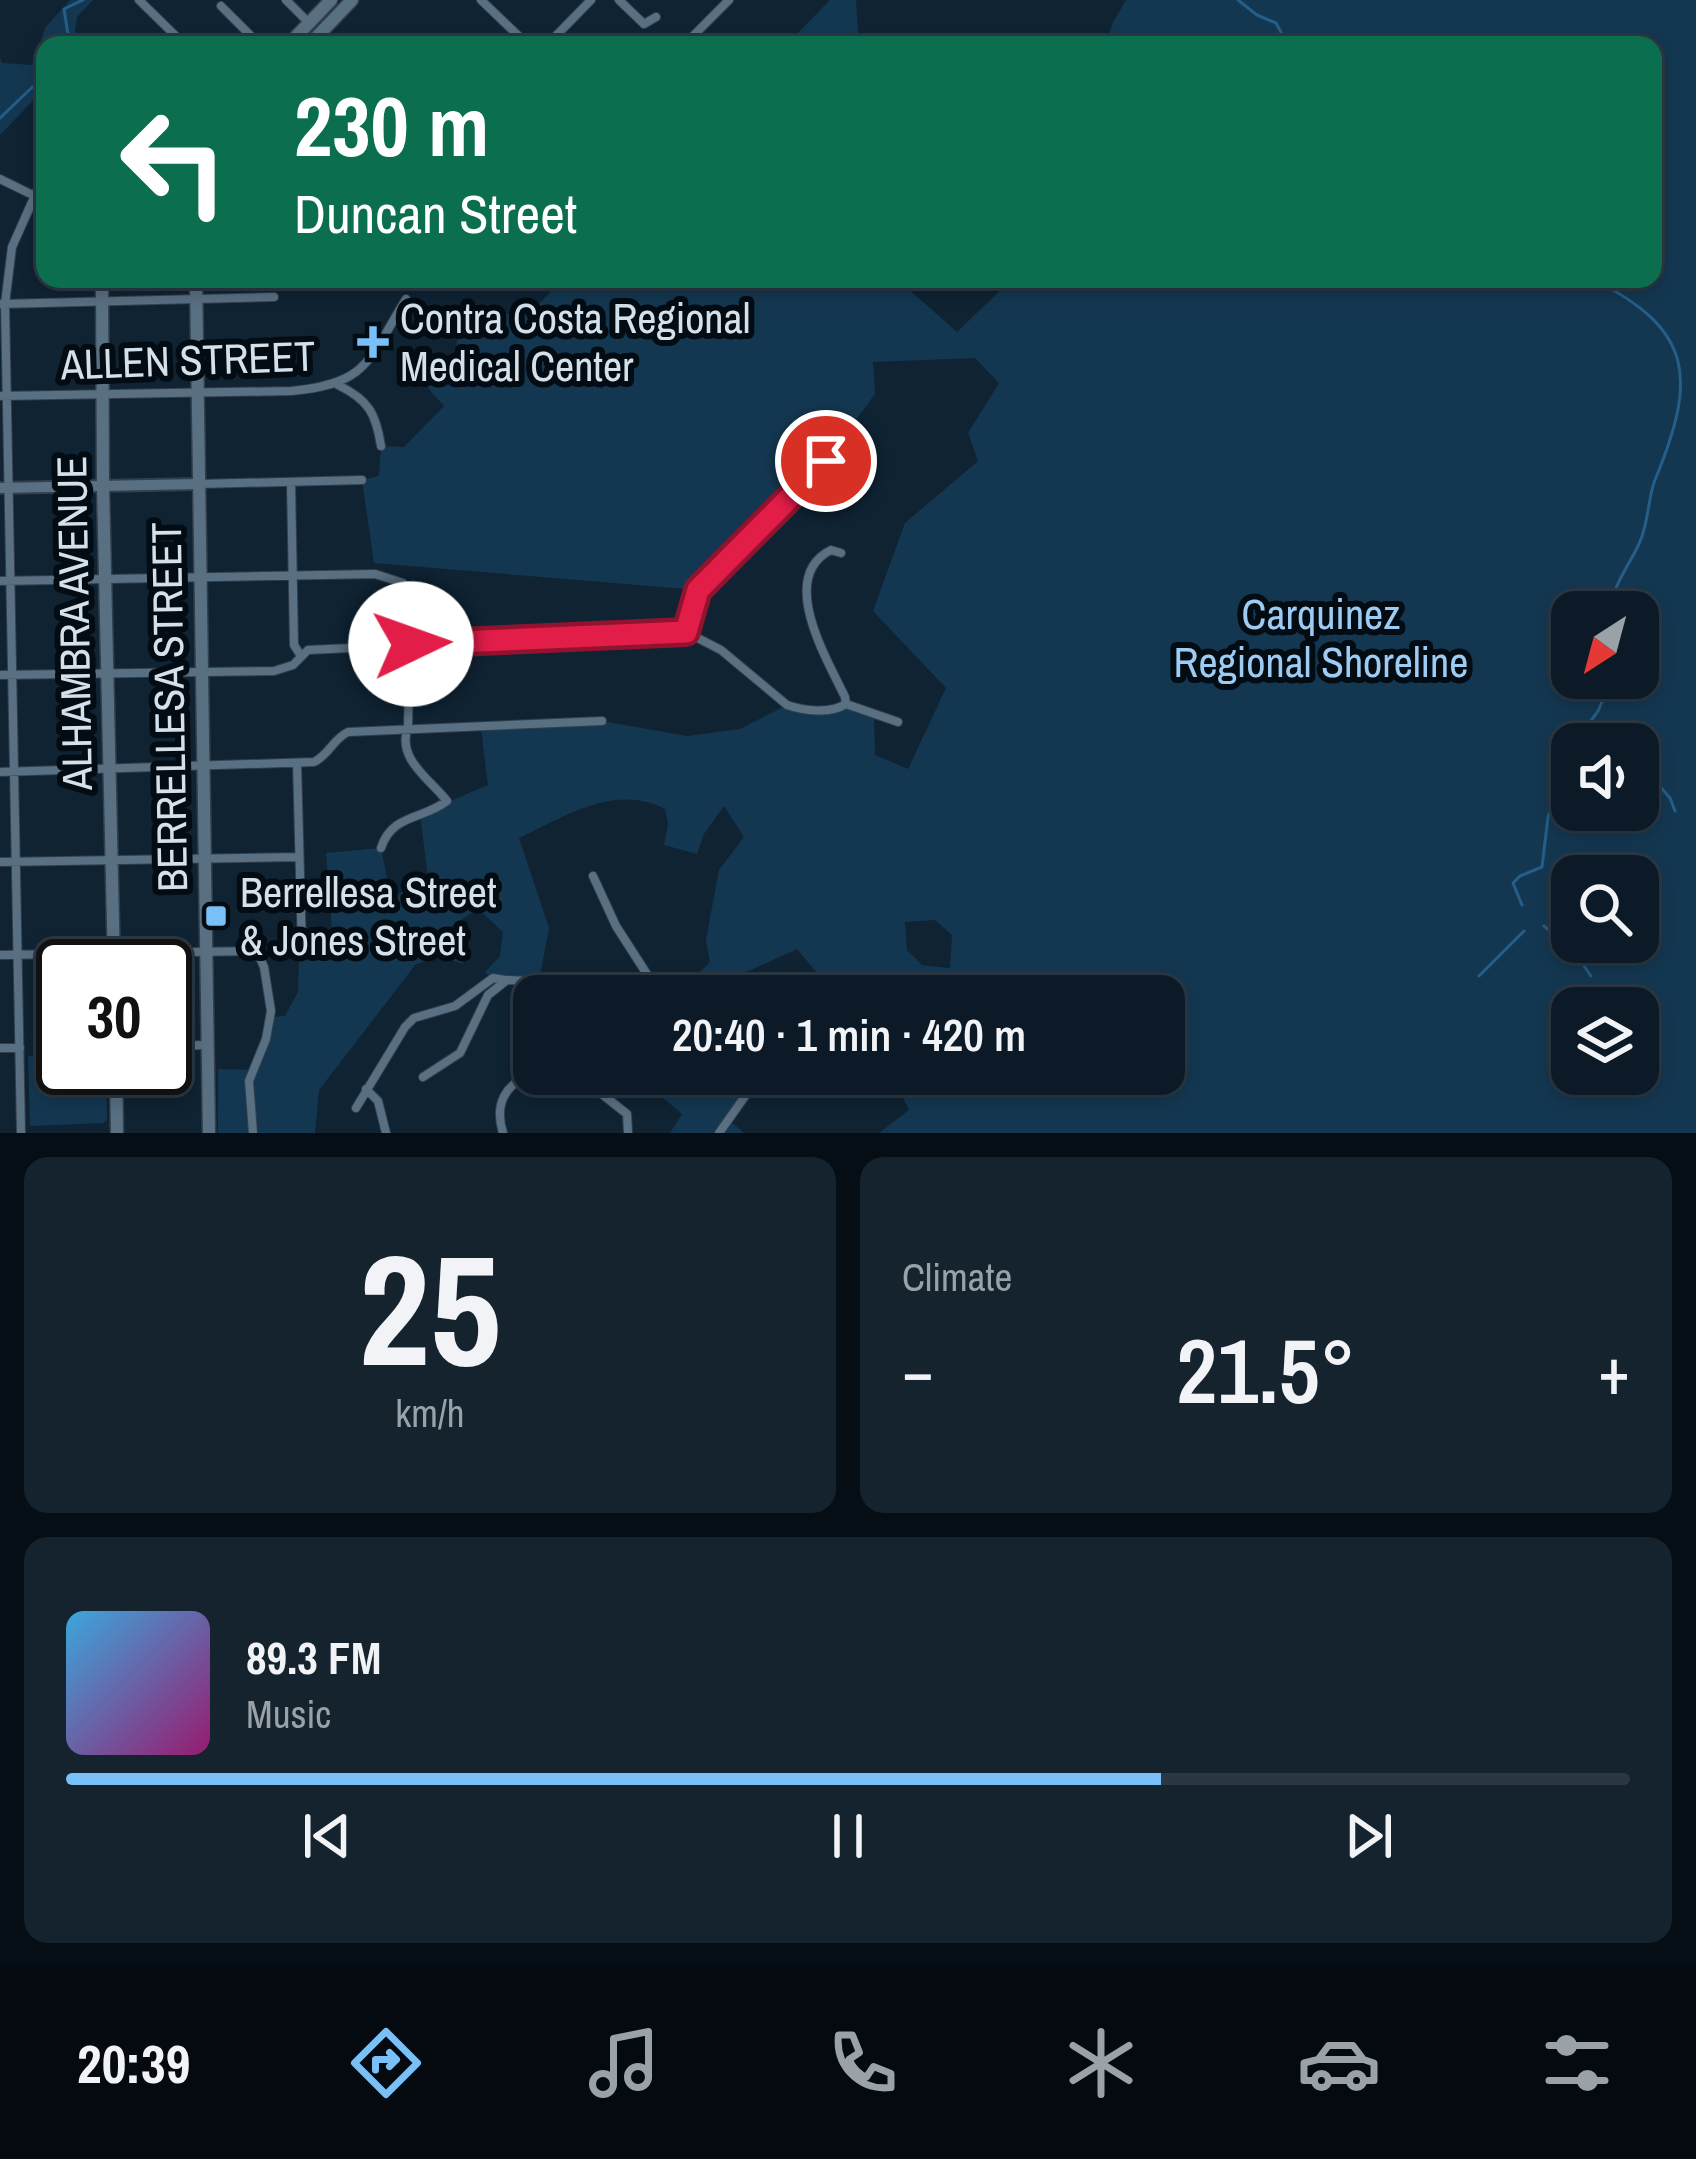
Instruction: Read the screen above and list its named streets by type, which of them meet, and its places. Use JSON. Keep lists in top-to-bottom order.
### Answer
{
  "streets": {
    "main road": ["ALHAMBRA AVENUE", "BERRELLESA STREET"],
    "street": ["ALLEN STREET"]
  },
  "crossings": [
    ["ALLEN STREET", "ALHAMBRA AVENUE"],
    ["ALLEN STREET", "BERRELLESA STREET"]
  ],
  "parks": ["Carquinez Regional Shoreline"],
  "places": {
    "health": ["Contra Costa Regional Medical Center"],
    "transit": ["Berrellesa Street & Jones Street"]
  },
  "north": "bottom left",
  "page": {
    "turn": ["230 m", "Duncan Street"],
    "limit": "30",
    "trip": "20:40 · 1 min · 420 m",
    "tile": [
      ["25", "km/h"],
      "Climate"
    ],
    "heat": ["−", "21.5°", "+"],
    "song": ["89.3 FM", "Music"],
    "tabs": "20:39"
  }
}
